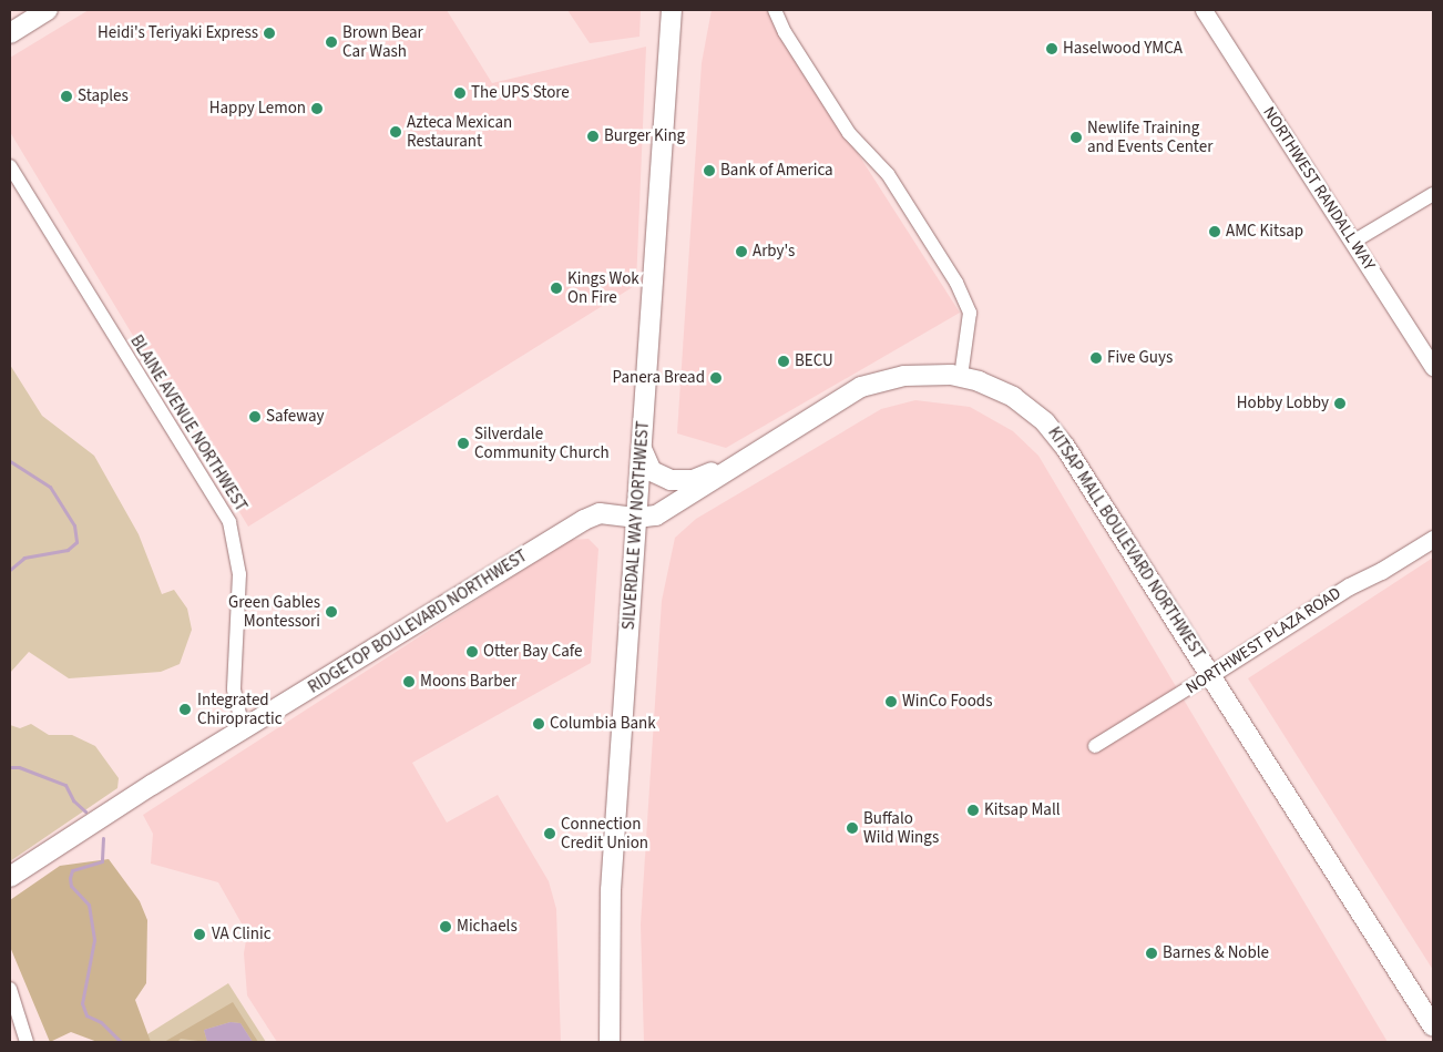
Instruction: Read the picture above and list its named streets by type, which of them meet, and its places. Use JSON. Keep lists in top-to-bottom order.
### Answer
{
  "streets": {
    "main road": ["SILVERDALE WAY NORTHWEST", "KITSAP MALL BOULEVARD NORTHWEST", "RIDGETOP BOULEVARD NORTHWEST"],
    "street": ["NORTHWEST RANDALL WAY", "BLAINE AVENUE NORTHWEST", "NORTHWEST PLAZA ROAD"]
  },
  "crossings": [
    ["BLAINE AVENUE NORTHWEST", "RIDGETOP BOULEVARD NORTHWEST"],
    ["SILVERDALE WAY NORTHWEST", "KITSAP MALL BOULEVARD NORTHWEST"],
    ["SILVERDALE WAY NORTHWEST", "RIDGETOP BOULEVARD NORTHWEST"],
    ["KITSAP MALL BOULEVARD NORTHWEST", "RIDGETOP BOULEVARD NORTHWEST"],
    ["KITSAP MALL BOULEVARD NORTHWEST", "NORTHWEST PLAZA ROAD"]
  ],
  "places": [
    "Heidi's Teriyaki Express",
    "Brown Bear Car Wash",
    "Haselwood YMCA",
    "The UPS Store",
    "Staples",
    "Happy Lemon",
    "Azteca Mexican Restaurant",
    "Burger King",
    "Newlife Training and Events Center",
    "Bank of America",
    "AMC Kitsap",
    "Arby's",
    "Kings Wok On Fire",
    "Five Guys",
    "BECU",
    "Panera Bread",
    "Hobby Lobby",
    "Safeway",
    "Silverdale Community Church",
    "Green Gables Montessori",
    "Otter Bay Cafe",
    "Moons Barber",
    "WinCo Foods",
    "Integrated Chiropractic",
    "Columbia Bank",
    "Kitsap Mall",
    "Buffalo Wild Wings",
    "Connection Credit Union",
    "Michaels",
    "VA Clinic",
    "Barnes & Noble"
  ]
}
